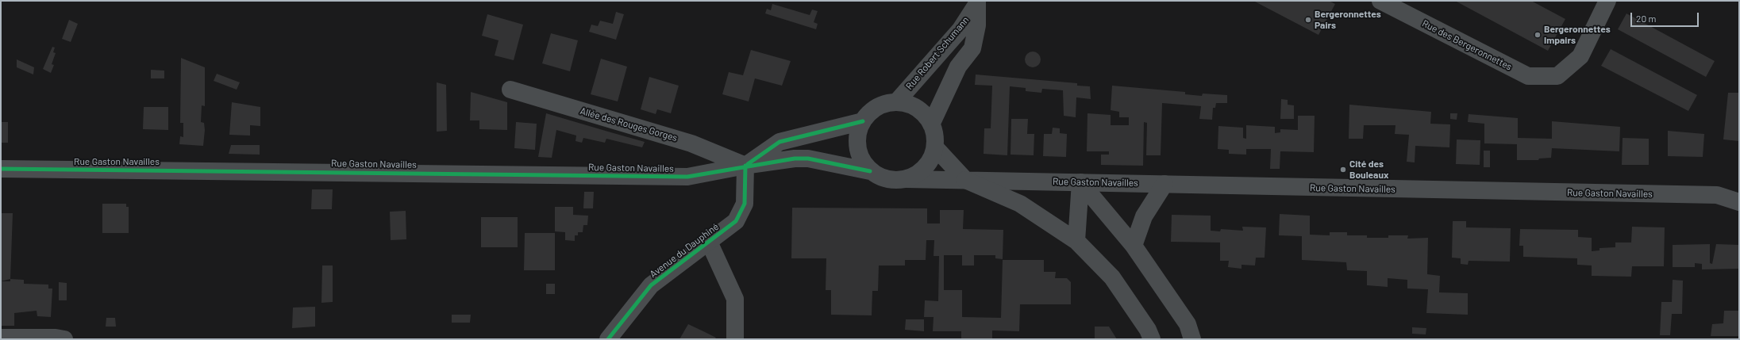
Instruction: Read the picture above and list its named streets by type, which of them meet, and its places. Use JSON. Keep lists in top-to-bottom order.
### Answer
{
  "streets": {
    "street": [
      "Rue des Bergeronnettes",
      "Rue Robert Schumann",
      "Allée des Rouges Gorges",
      "Rue Gaston Navailles",
      "Avenue du Dauphiné"
    ]
  },
  "crossings": [
    ["Rue Robert Schumann", "Rue Gaston Navailles"],
    ["Allée des Rouges Gorges", "Rue Gaston Navailles"],
    ["Allée des Rouges Gorges", "Avenue du Dauphiné"],
    ["Rue Gaston Navailles", "Avenue du Dauphiné"]
  ],
  "places": ["Bergeronnettes Pairs", "Bergeronnettes Impairs", "Cité des Bouleaux"],
  "scale_bar": "20 m"
}
